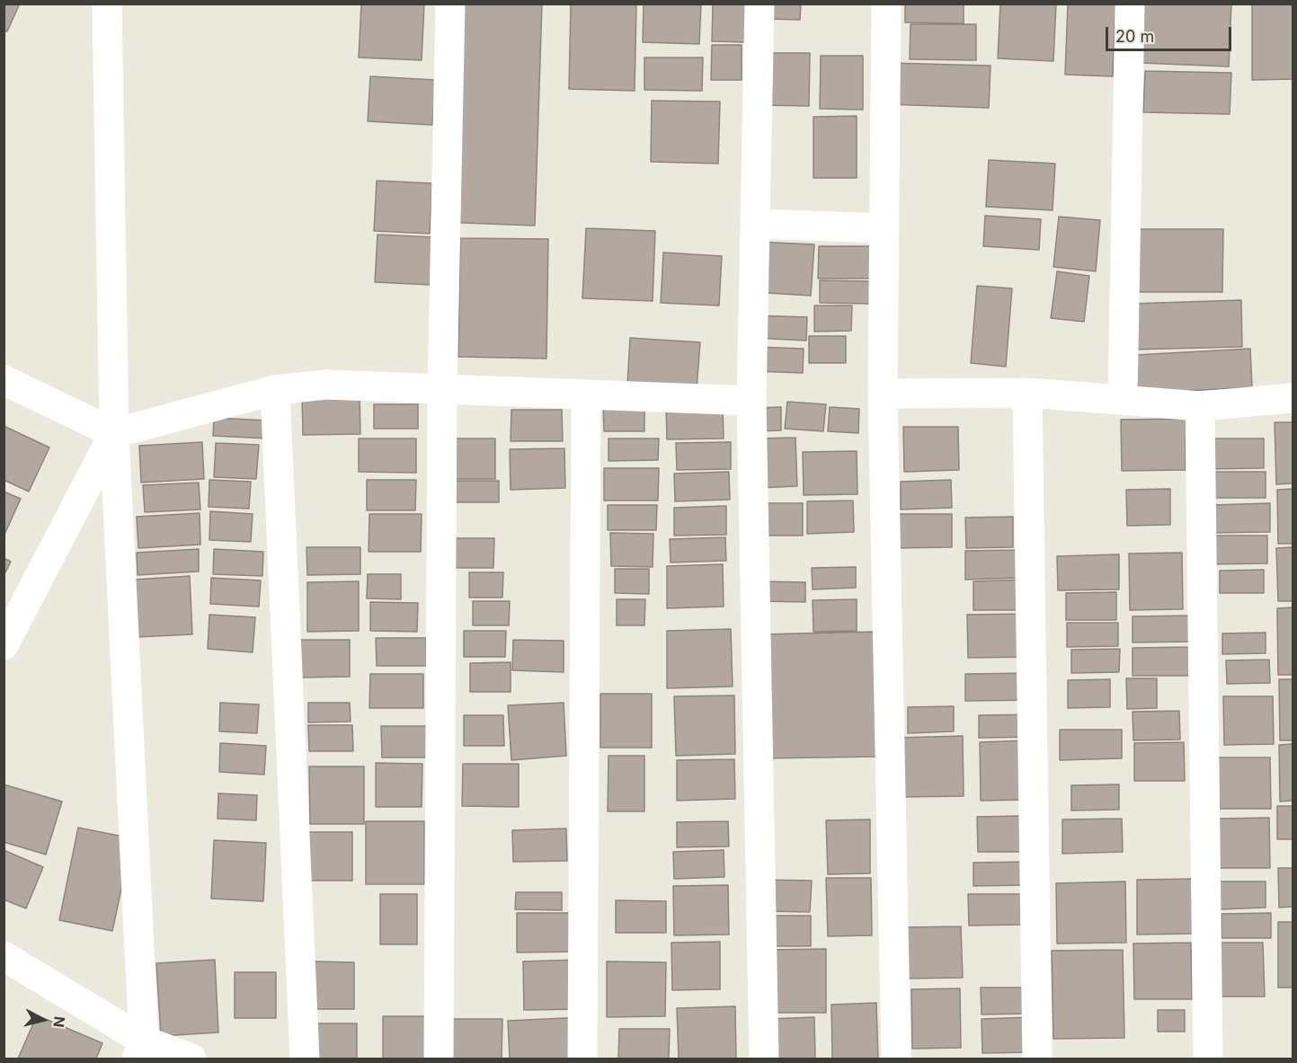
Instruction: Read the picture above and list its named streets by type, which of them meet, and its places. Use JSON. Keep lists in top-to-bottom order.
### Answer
{
  "scale_bar": "20 m",
  "north": "right"
}
